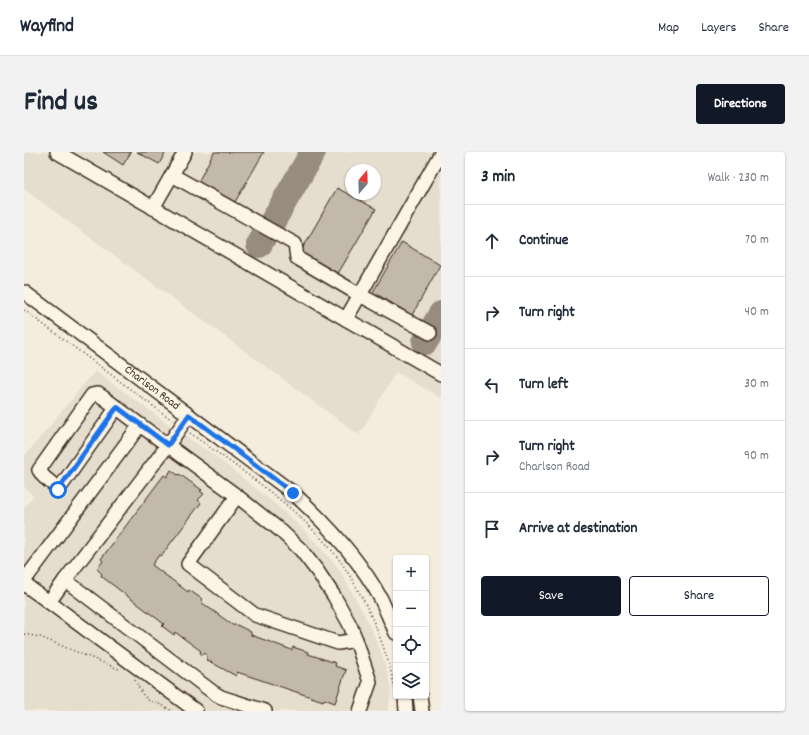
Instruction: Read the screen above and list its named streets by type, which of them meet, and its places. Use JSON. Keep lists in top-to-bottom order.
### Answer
{
  "streets": {
    "street": ["Charlson Road"]
  },
  "north": "top",
  "page": {
    "header": "Wayfind",
    "nav": ["Map", "Layers", "Share"],
    "title": "Find us",
    "buttons": [
      "Directions",
      ["Save", "Share"]
    ],
    "heading": ["3 min", "Walk · 230 m"],
    "list": [
      ["Continue", "70 m"],
      ["Turn right", "40 m"],
      ["Turn left", "30 m"],
      ["Turn right", "Charlson Road", "90 m"],
      "Arrive at destination"
    ],
    "map_buttons": ["+", "−"]
  }
}
